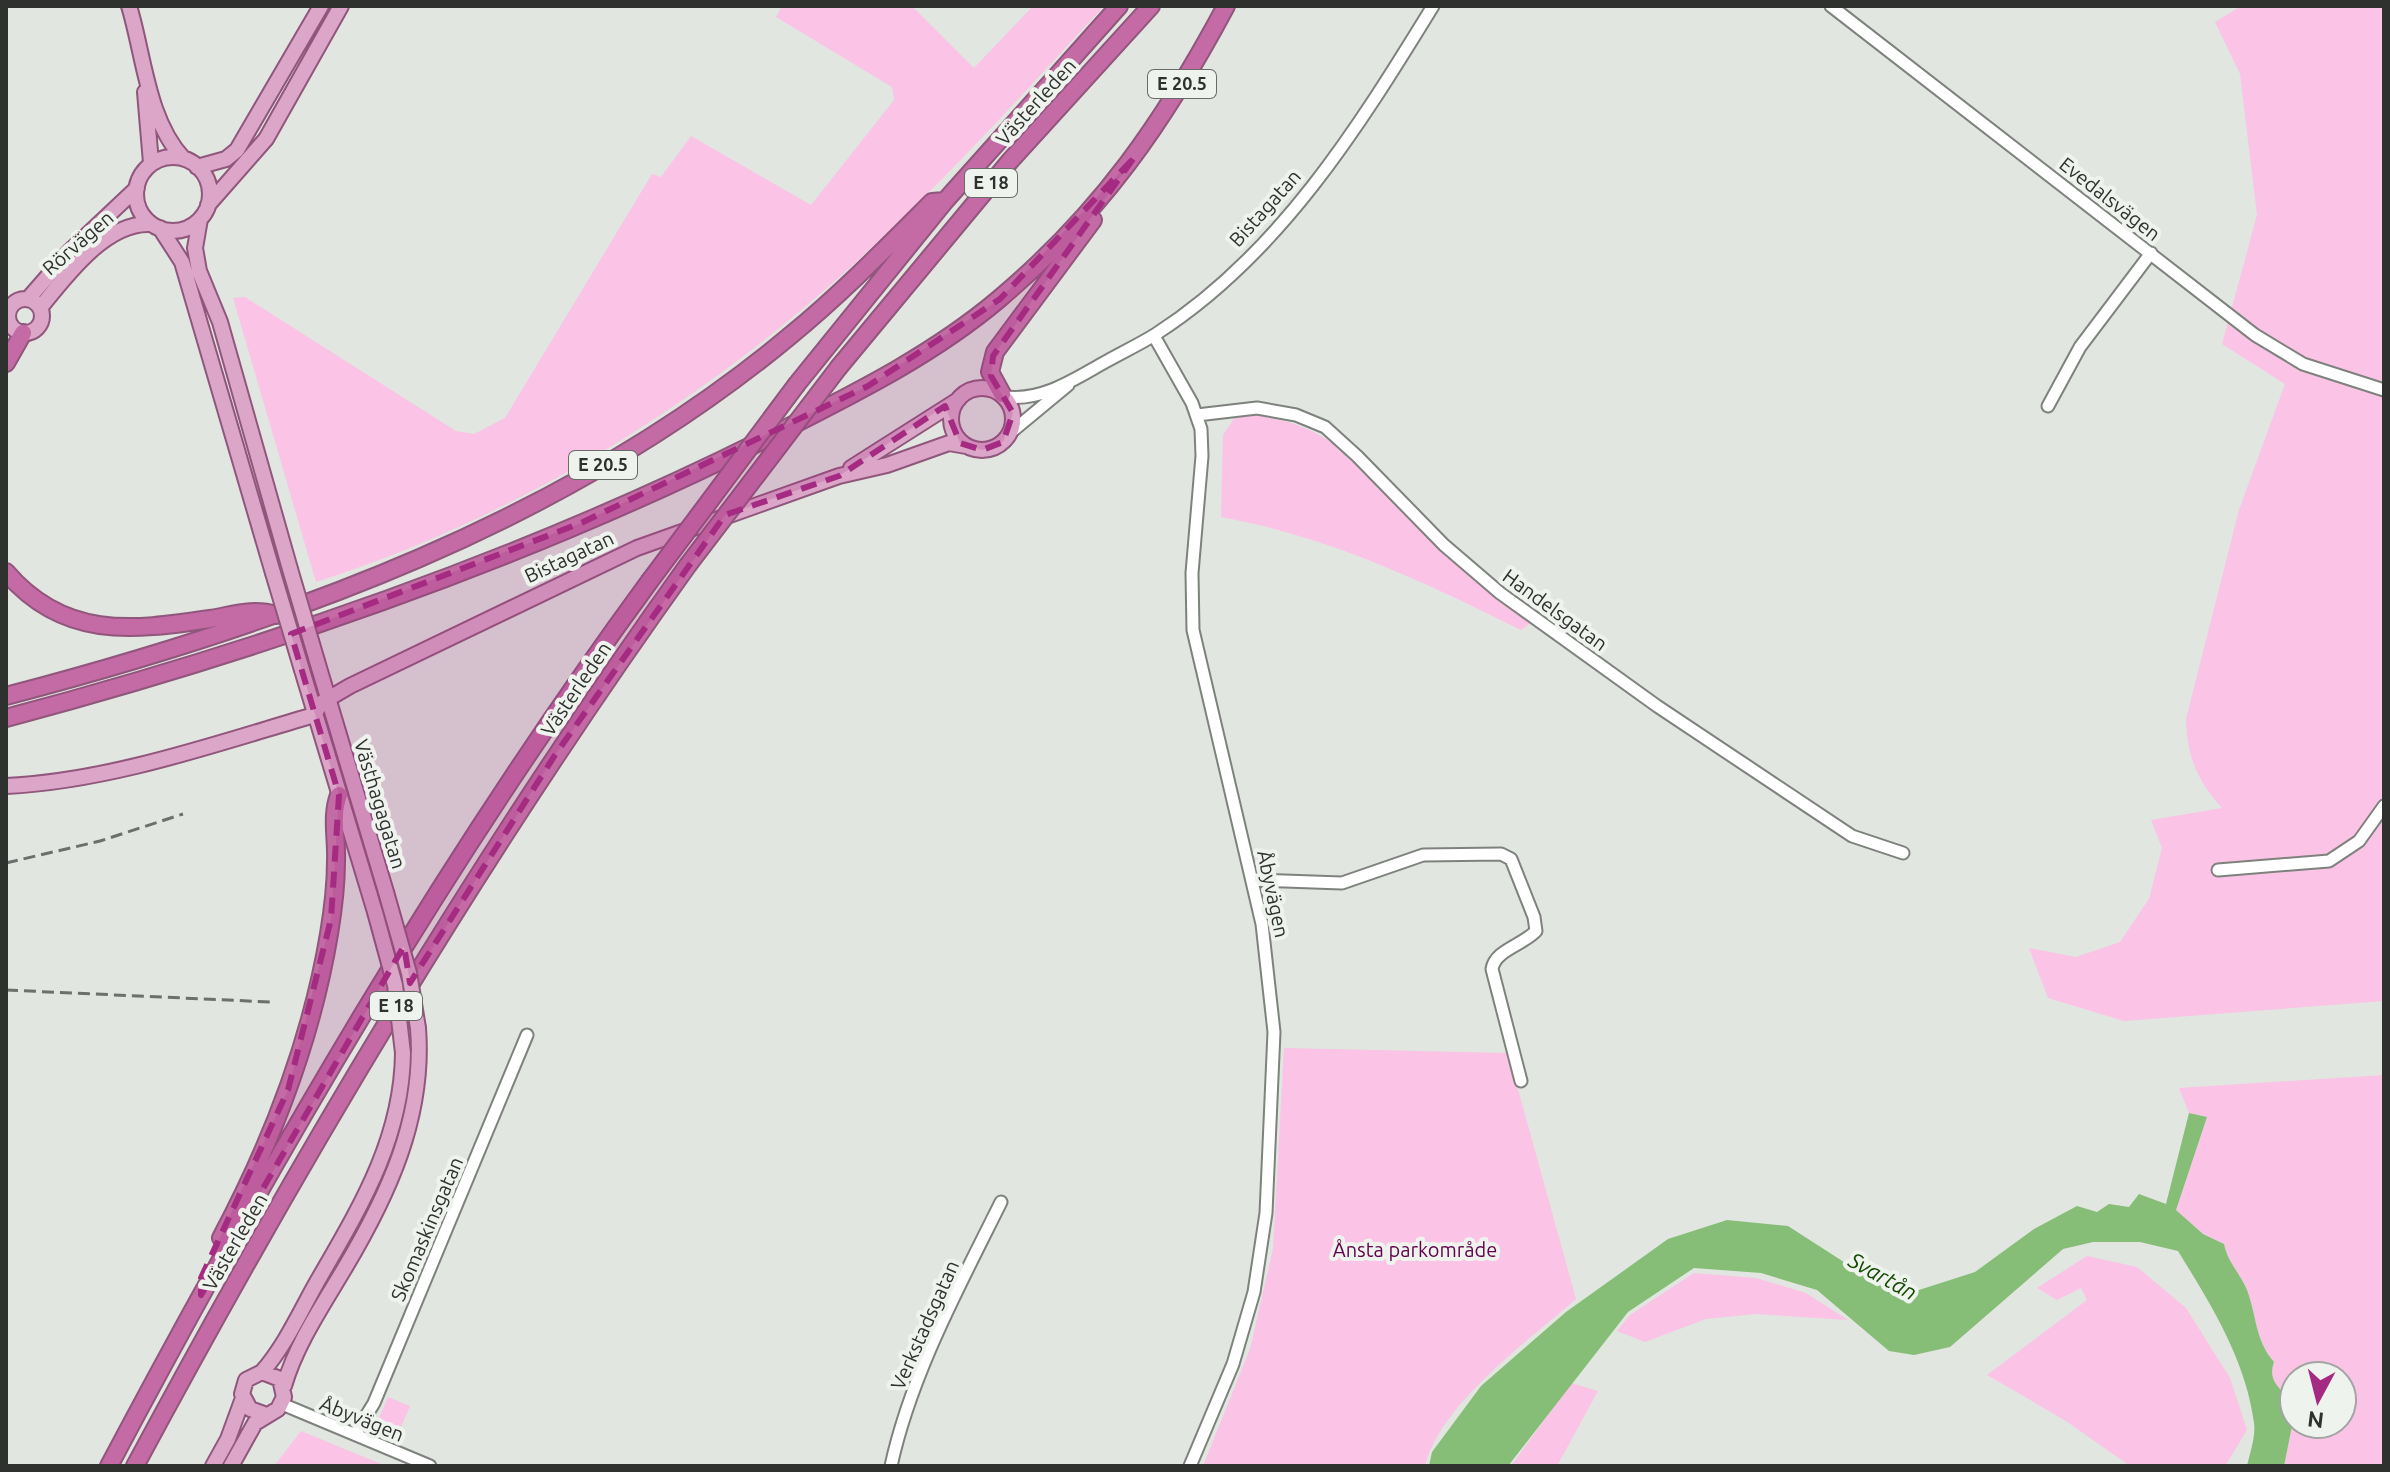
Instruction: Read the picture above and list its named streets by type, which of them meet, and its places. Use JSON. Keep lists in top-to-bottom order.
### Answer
{
  "streets": {
    "highway": ["E 20.5", "Västerleden", "E 18"],
    "main road": ["Bistagatan", "Rörvägen", "Västhagagatan"],
    "street": [
      "Evedalsvägen",
      "Handelsgatan",
      "Åbyvägen",
      "Skomaskinsgatan",
      "Verkstadsgatan"
    ]
  },
  "crossings": [
    ["E 20.5", "Västerleden"],
    ["E 20.5", "Bistagatan"],
    ["Västerleden", "E 18"],
    ["E 18", "Västhagagatan"],
    ["Bistagatan", "Västhagagatan"],
    ["Bistagatan", "Åbyvägen"],
    ["Rörvägen", "Västhagagatan"],
    ["Handelsgatan", "Åbyvägen"],
    ["Västhagagatan", "Åbyvägen"],
    ["Åbyvägen", "Skomaskinsgatan"]
  ],
  "water": ["Svartån"],
  "parks": ["Ånsta parkområde"],
  "north": "bottom"
}
